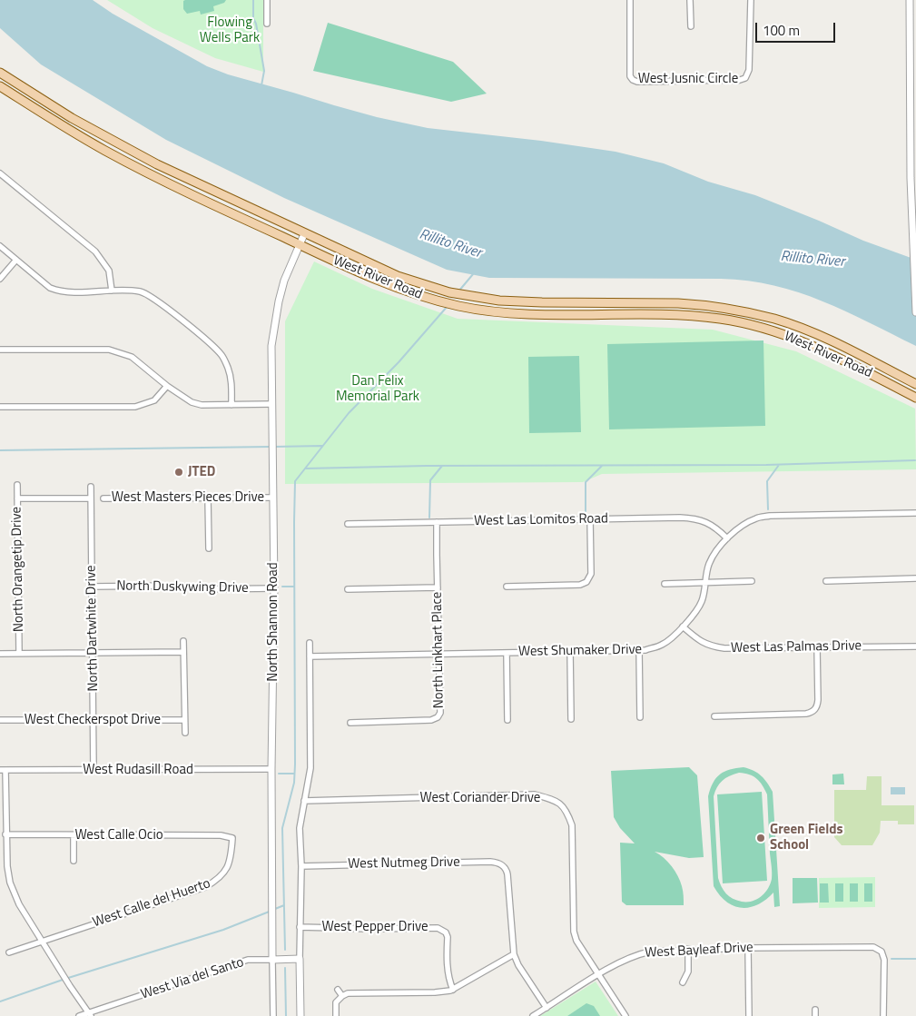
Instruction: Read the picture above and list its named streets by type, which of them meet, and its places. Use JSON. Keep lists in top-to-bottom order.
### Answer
{
  "streets": {
    "main road": ["West River Road"],
    "street": [
      "West Jusnic Circle",
      "West Masters Pieces Drive",
      "West Las Lomitos Road",
      "North Orangetip Drive",
      "North Duskywing Drive",
      "North Shannon Road",
      "North Dartwhite Drive",
      "West Las Palmas Drive",
      "North Linkhart Place",
      "West Shumaker Drive",
      "West Checkerspot Drive",
      "West Rudasill Road",
      "West Coriander Drive",
      "West Calle Ocio",
      "West Nutmeg Drive",
      "West Calle del Huerto",
      "West Pepper Drive",
      "West Bayleaf Drive",
      "West Via del Santo"
    ]
  },
  "crossings": [
    ["West River Road", "North Shannon Road"],
    ["West Masters Pieces Drive", "North Shannon Road"],
    ["West Las Lomitos Road", "North Linkhart Place"],
    ["West Las Lomitos Road", "West Shumaker Drive"],
    ["North Duskywing Drive", "North Shannon Road"],
    ["North Duskywing Drive", "North Dartwhite Drive"],
    ["North Shannon Road", "West Rudasill Road"],
    ["North Shannon Road", "West Via del Santo"],
    ["North Dartwhite Drive", "West Checkerspot Drive"],
    ["North Dartwhite Drive", "West Rudasill Road"],
    ["West Las Palmas Drive", "West Shumaker Drive"],
    ["North Linkhart Place", "West Shumaker Drive"],
    ["West Coriander Drive", "West Bayleaf Drive"],
    ["West Calle Ocio", "West Calle del Huerto"]
  ],
  "water": ["Rillito River"],
  "parks": ["Flowing Wells Park", "Dan Felix Memorial Park"],
  "places": ["JTED", "Green Fields School"],
  "scale_bar": "100 m"
}
